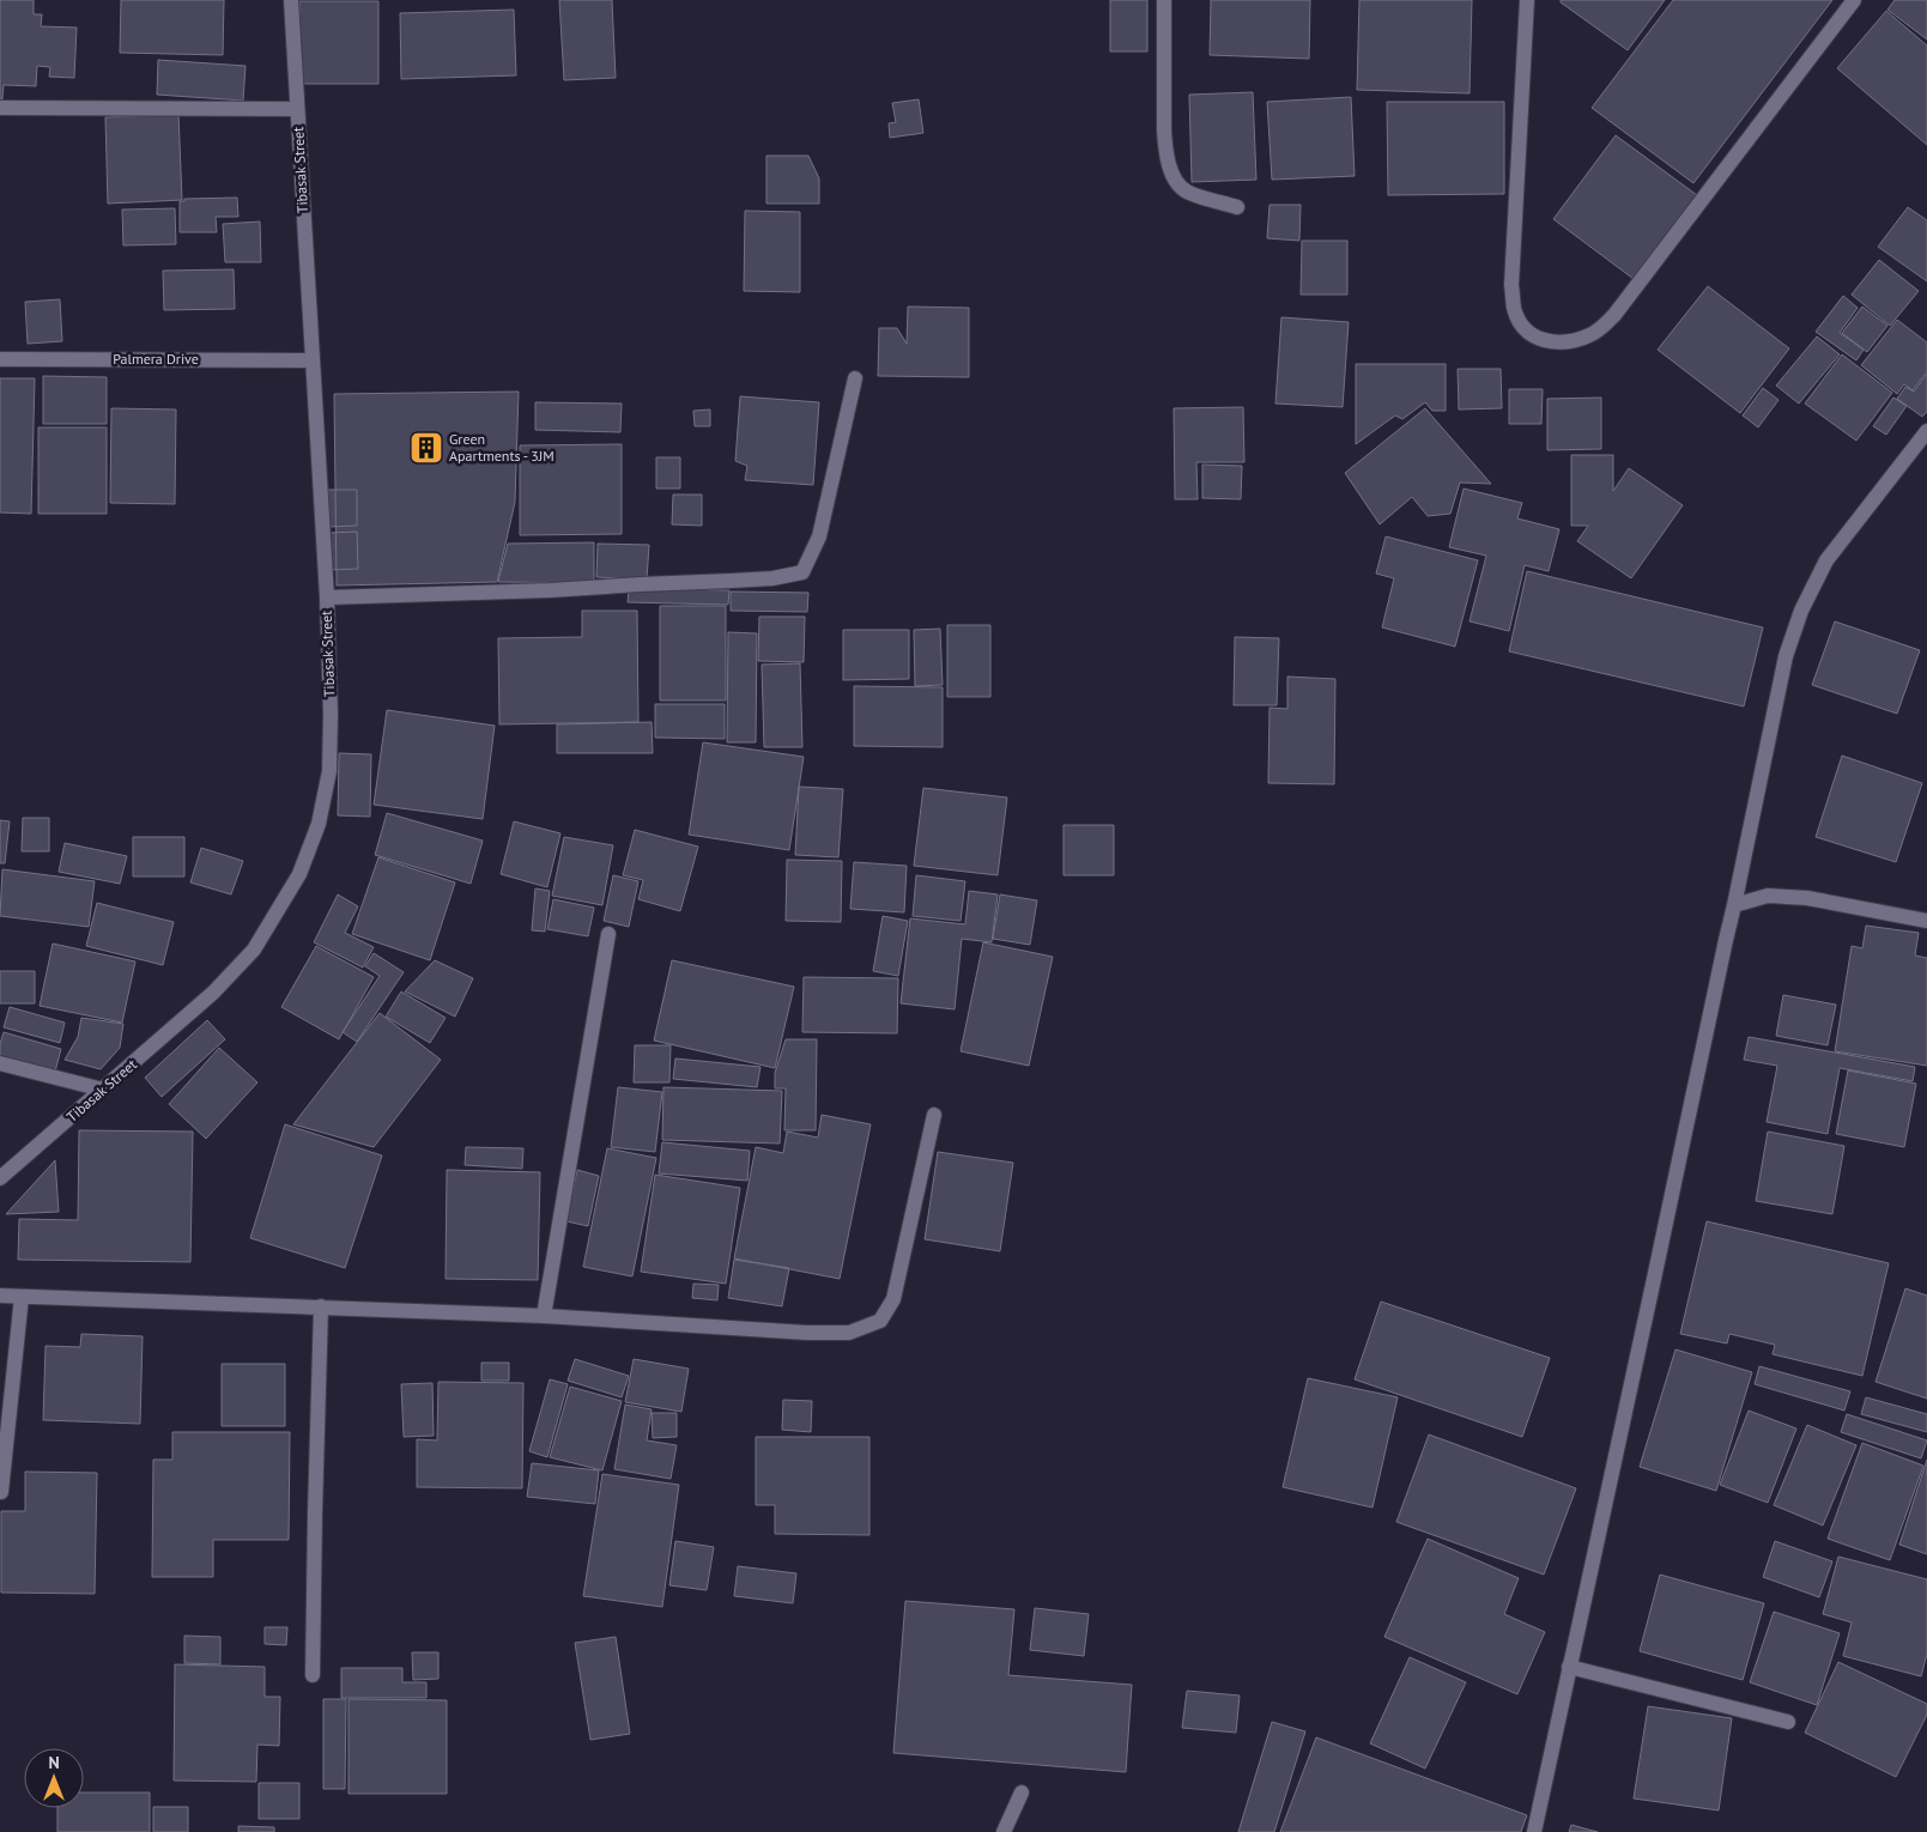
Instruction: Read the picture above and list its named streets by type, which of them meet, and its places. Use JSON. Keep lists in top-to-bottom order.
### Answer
{
  "streets": {
    "street": ["Tibasak Street", "Palmera Drive"]
  },
  "crossings": [
    ["Tibasak Street", "Palmera Drive"]
  ],
  "places": {
    "building": ["Green Apartments - 3JM"]
  },
  "north": "top"
}
